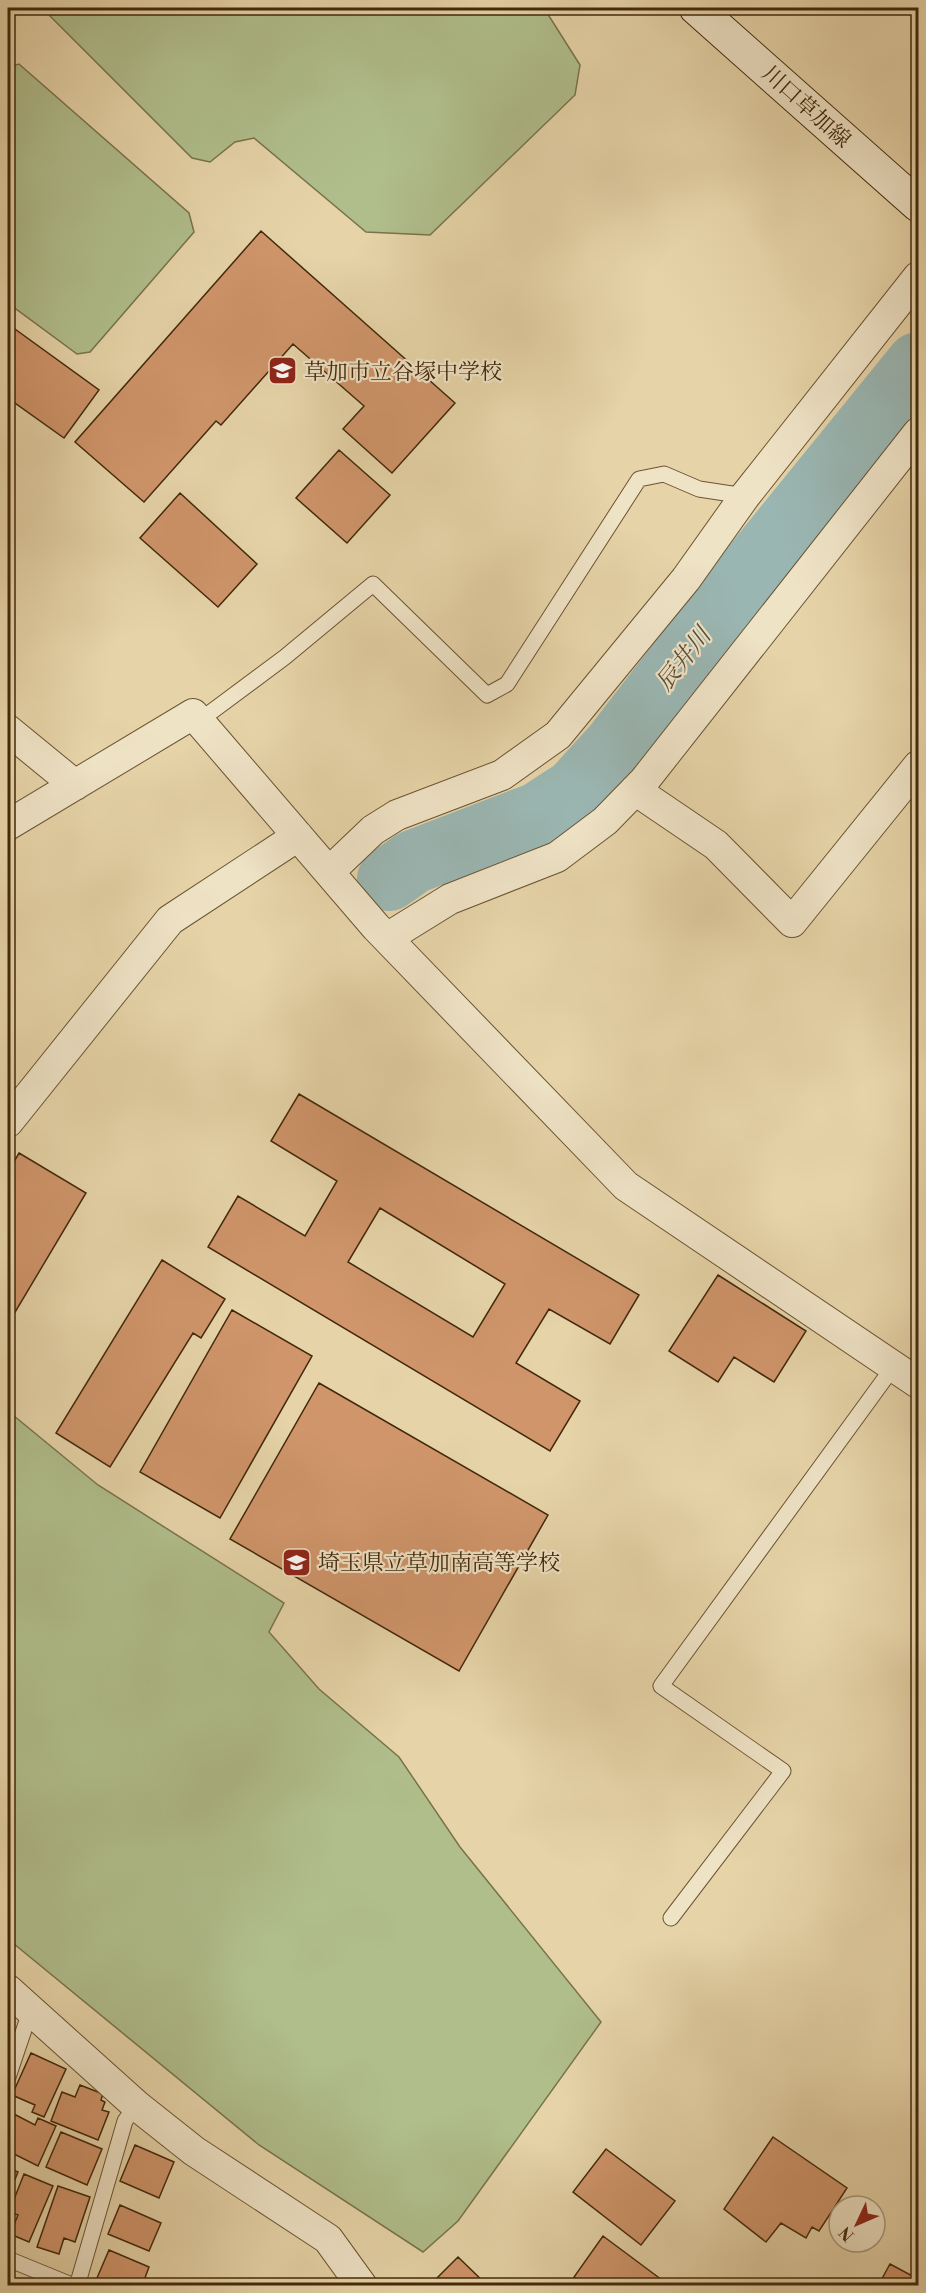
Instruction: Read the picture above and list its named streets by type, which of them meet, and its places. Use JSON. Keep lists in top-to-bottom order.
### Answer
{
  "streets": {
    "main road": ["川口草加線"]
  },
  "water": ["辰井川"],
  "places": {
    "school or university": ["草加市立谷塚中学校", "埼玉県立草加南高等学校"]
  },
  "north": "bottom left"
}
